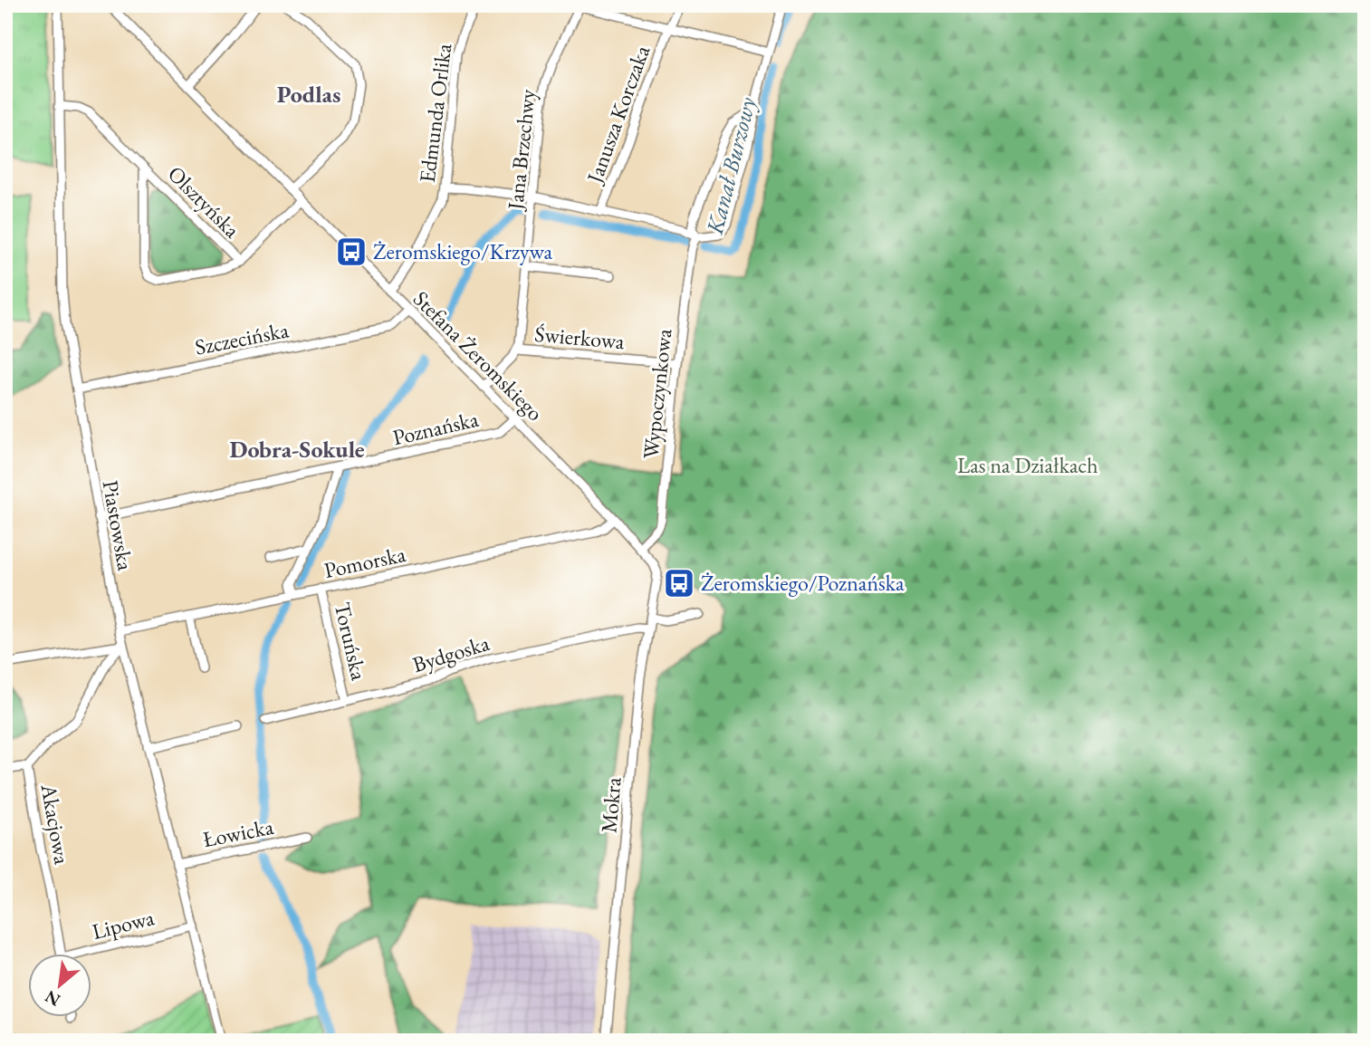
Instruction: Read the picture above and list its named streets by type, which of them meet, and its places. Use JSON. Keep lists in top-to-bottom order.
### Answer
{
  "streets": {
    "street": [
      "Edmunda Orlika",
      "Janusza Korczaka",
      "Jana Brzechwy",
      "Olsztyńska",
      "Świerkowa",
      "Szczecińska",
      "Stefana Żeromskiego",
      "Wypoczynkowa",
      "Poznańska",
      "Piastowska",
      "Pomorska",
      "Toruńska",
      "Bydgoska",
      "Mokra",
      "Akacjowa",
      "Łowicka",
      "Lipowa"
    ]
  },
  "crossings": [
    ["Edmunda Orlika", "Stefana Żeromskiego"],
    ["Jana Brzechwy", "Świerkowa"],
    ["Olsztyńska", "Stefana Żeromskiego"],
    ["Olsztyńska", "Piastowska"],
    ["Świerkowa", "Wypoczynkowa"],
    ["Szczecińska", "Stefana Żeromskiego"],
    ["Szczecińska", "Piastowska"],
    ["Stefana Żeromskiego", "Wypoczynkowa"],
    ["Stefana Żeromskiego", "Poznańska"],
    ["Stefana Żeromskiego", "Pomorska"],
    ["Stefana Żeromskiego", "Mokra"],
    ["Poznańska", "Piastowska"],
    ["Piastowska", "Pomorska"],
    ["Piastowska", "Akacjowa"],
    ["Piastowska", "Łowicka"],
    ["Piastowska", "Lipowa"],
    ["Pomorska", "Toruńska"],
    ["Toruńska", "Bydgoska"],
    ["Bydgoska", "Mokra"]
  ],
  "districts": ["Podlas", "Dobra-Sokule"],
  "water": ["Kanał Burzowy"],
  "parks": ["Las na Działkach"],
  "places": {
    "bus stop": ["Żeromskiego/Krzywa", "Żeromskiego/Poznańska"]
  },
  "north": "bottom left"
}
